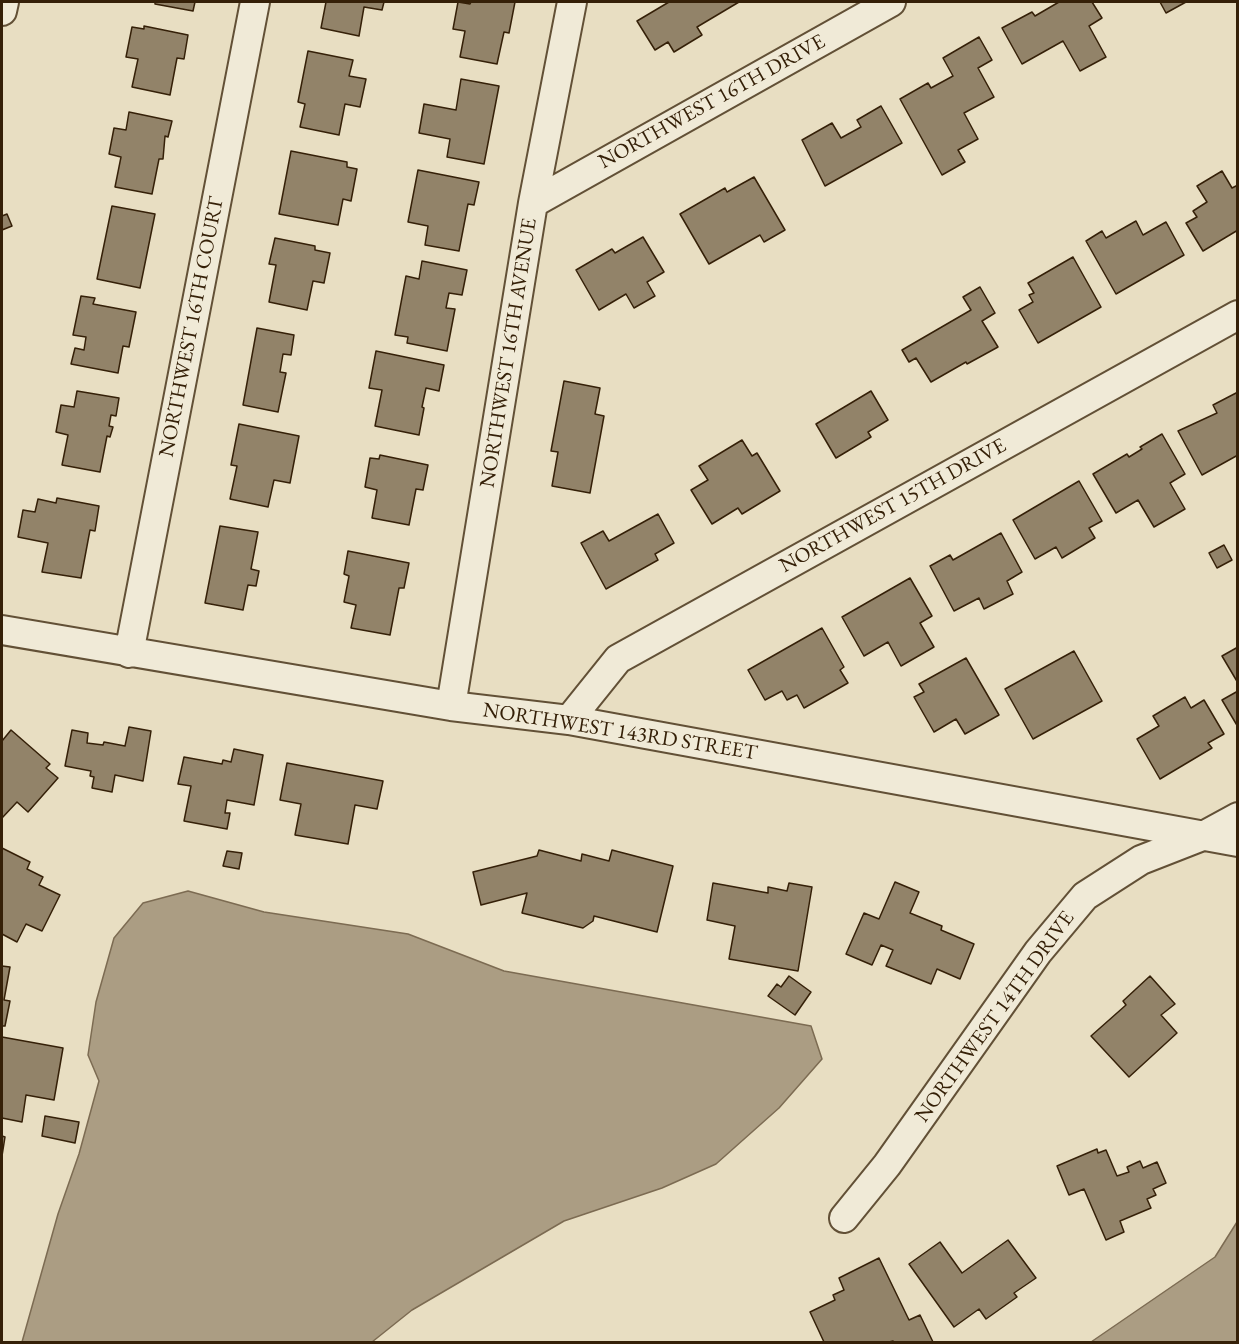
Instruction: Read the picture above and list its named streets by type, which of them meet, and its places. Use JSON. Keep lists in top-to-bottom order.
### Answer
{
  "streets": {
    "street": [
      "NORTHWEST 16TH DRIVE",
      "NORTHWEST 16TH COURT",
      "NORTHWEST 16TH AVENUE",
      "NORTHWEST 15TH DRIVE",
      "NORTHWEST 143RD STREET",
      "NORTHWEST 14TH DRIVE"
    ]
  },
  "crossings": [
    ["NORTHWEST 16TH DRIVE", "NORTHWEST 16TH AVENUE"],
    ["NORTHWEST 16TH COURT", "NORTHWEST 143RD STREET"],
    ["NORTHWEST 16TH AVENUE", "NORTHWEST 143RD STREET"],
    ["NORTHWEST 15TH DRIVE", "NORTHWEST 143RD STREET"],
    ["NORTHWEST 143RD STREET", "NORTHWEST 14TH DRIVE"]
  ]
}
